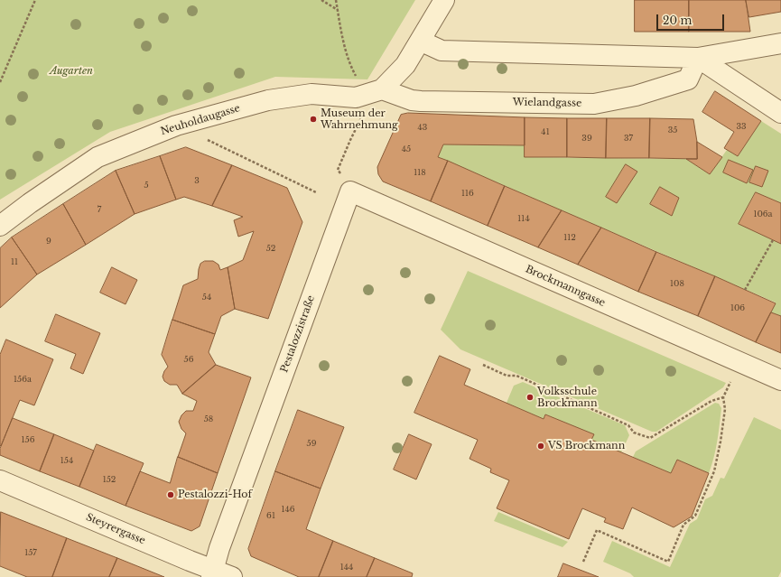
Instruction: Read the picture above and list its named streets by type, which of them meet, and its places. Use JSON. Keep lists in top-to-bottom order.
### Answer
{
  "streets": {
    "street": [
      "Wielandgasse",
      "Neuholdaugasse",
      "Brockmanngasse",
      "Pestalozzistraße",
      "Steyrergasse"
    ]
  },
  "crossings": [
    ["Wielandgasse", "Neuholdaugasse"],
    ["Brockmanngasse", "Pestalozzistraße"],
    ["Pestalozzistraße", "Steyrergasse"]
  ],
  "parks": ["Augarten"],
  "places": [
    "Museum der Wahrnehmung",
    "Volksschule Brockmann",
    "VS Brockmann",
    "Pestalozzi-Hof"
  ],
  "house_numbers": [
    "33",
    "43",
    "35",
    "41",
    "39",
    "37",
    "45",
    "118",
    "3",
    "5",
    "116",
    "7",
    "106a",
    "114",
    "112",
    "9",
    "52",
    "11",
    "108",
    "54",
    "106",
    "56",
    "156a",
    "58",
    "156",
    "59",
    "154",
    "152",
    "146",
    "61",
    "157",
    "144"
  ],
  "scale_bar": "20 m"
}
